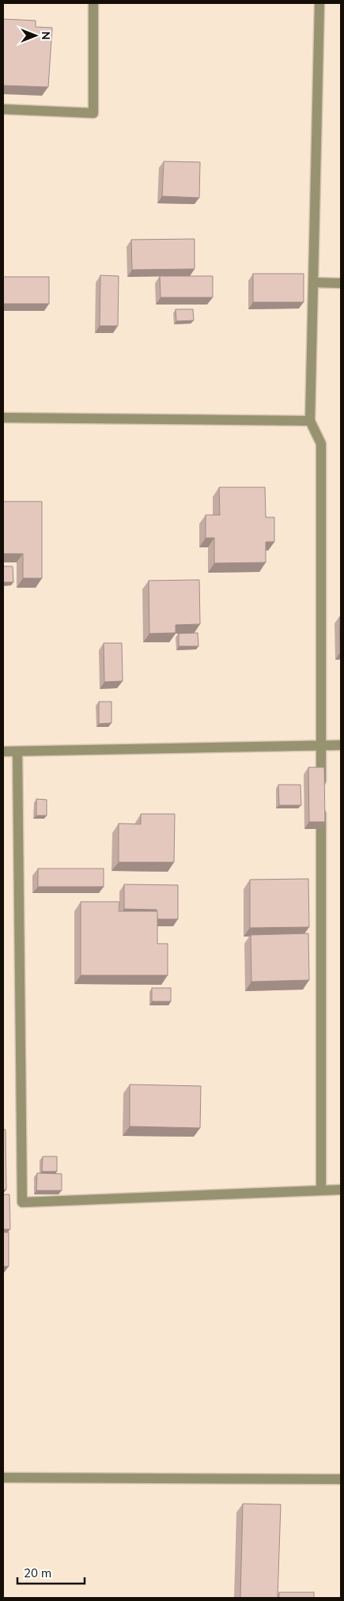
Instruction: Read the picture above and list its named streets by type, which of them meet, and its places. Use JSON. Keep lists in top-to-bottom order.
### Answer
{
  "scale_bar": "20 m",
  "north": "right"
}
